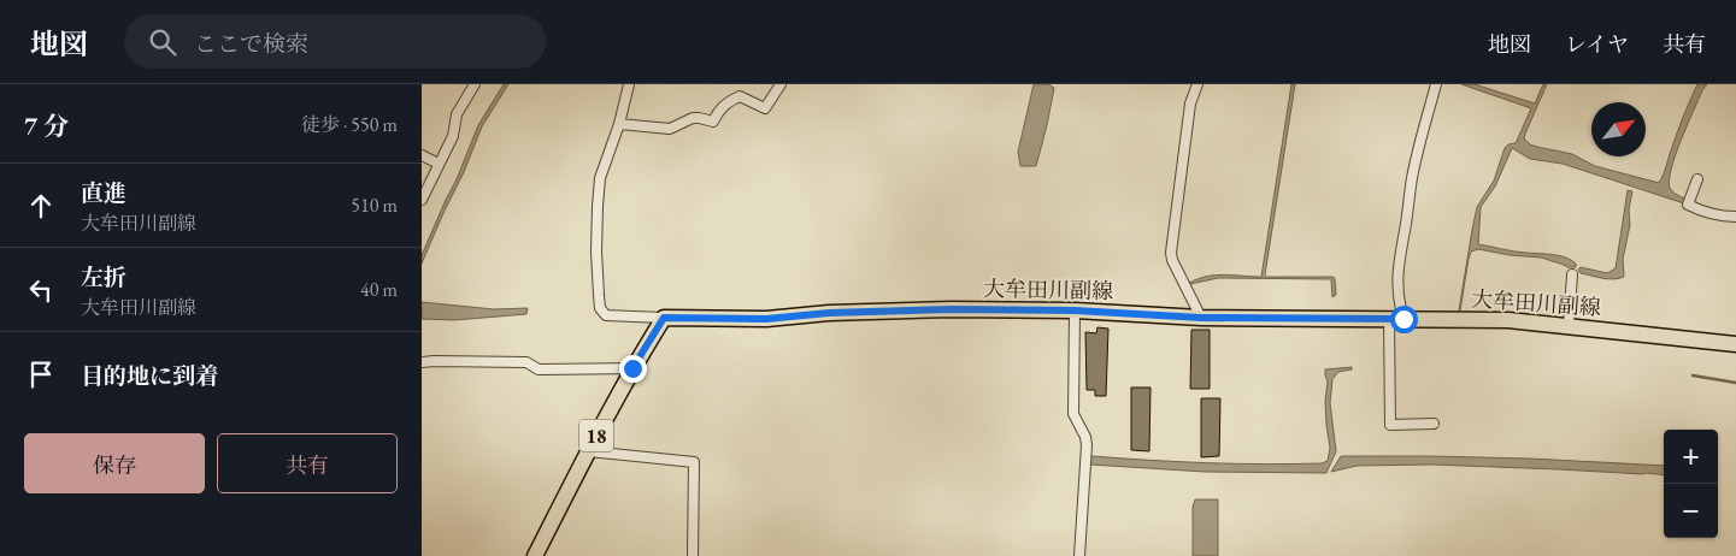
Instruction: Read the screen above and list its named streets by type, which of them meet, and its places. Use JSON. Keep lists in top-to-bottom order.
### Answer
{
  "streets": {
    "main road": ["大牟田川副線", "18"]
  },
  "crossings": [
    ["大牟田川副線", "18"]
  ],
  "north": "top right",
  "page": {
    "header": "地図",
    "search": "ここで検索",
    "nav": ["地図", "レイヤ", "共有"],
    "heading": ["7 分", "徒歩 · 550 m"],
    "list": [
      ["直進", "大牟田川副線", "510 m"],
      ["左折", "大牟田川副線", "40 m"],
      "目的地に到着"
    ],
    "buttons": ["保存", "共有"],
    "map_buttons": ["+", "−"]
  }
}
